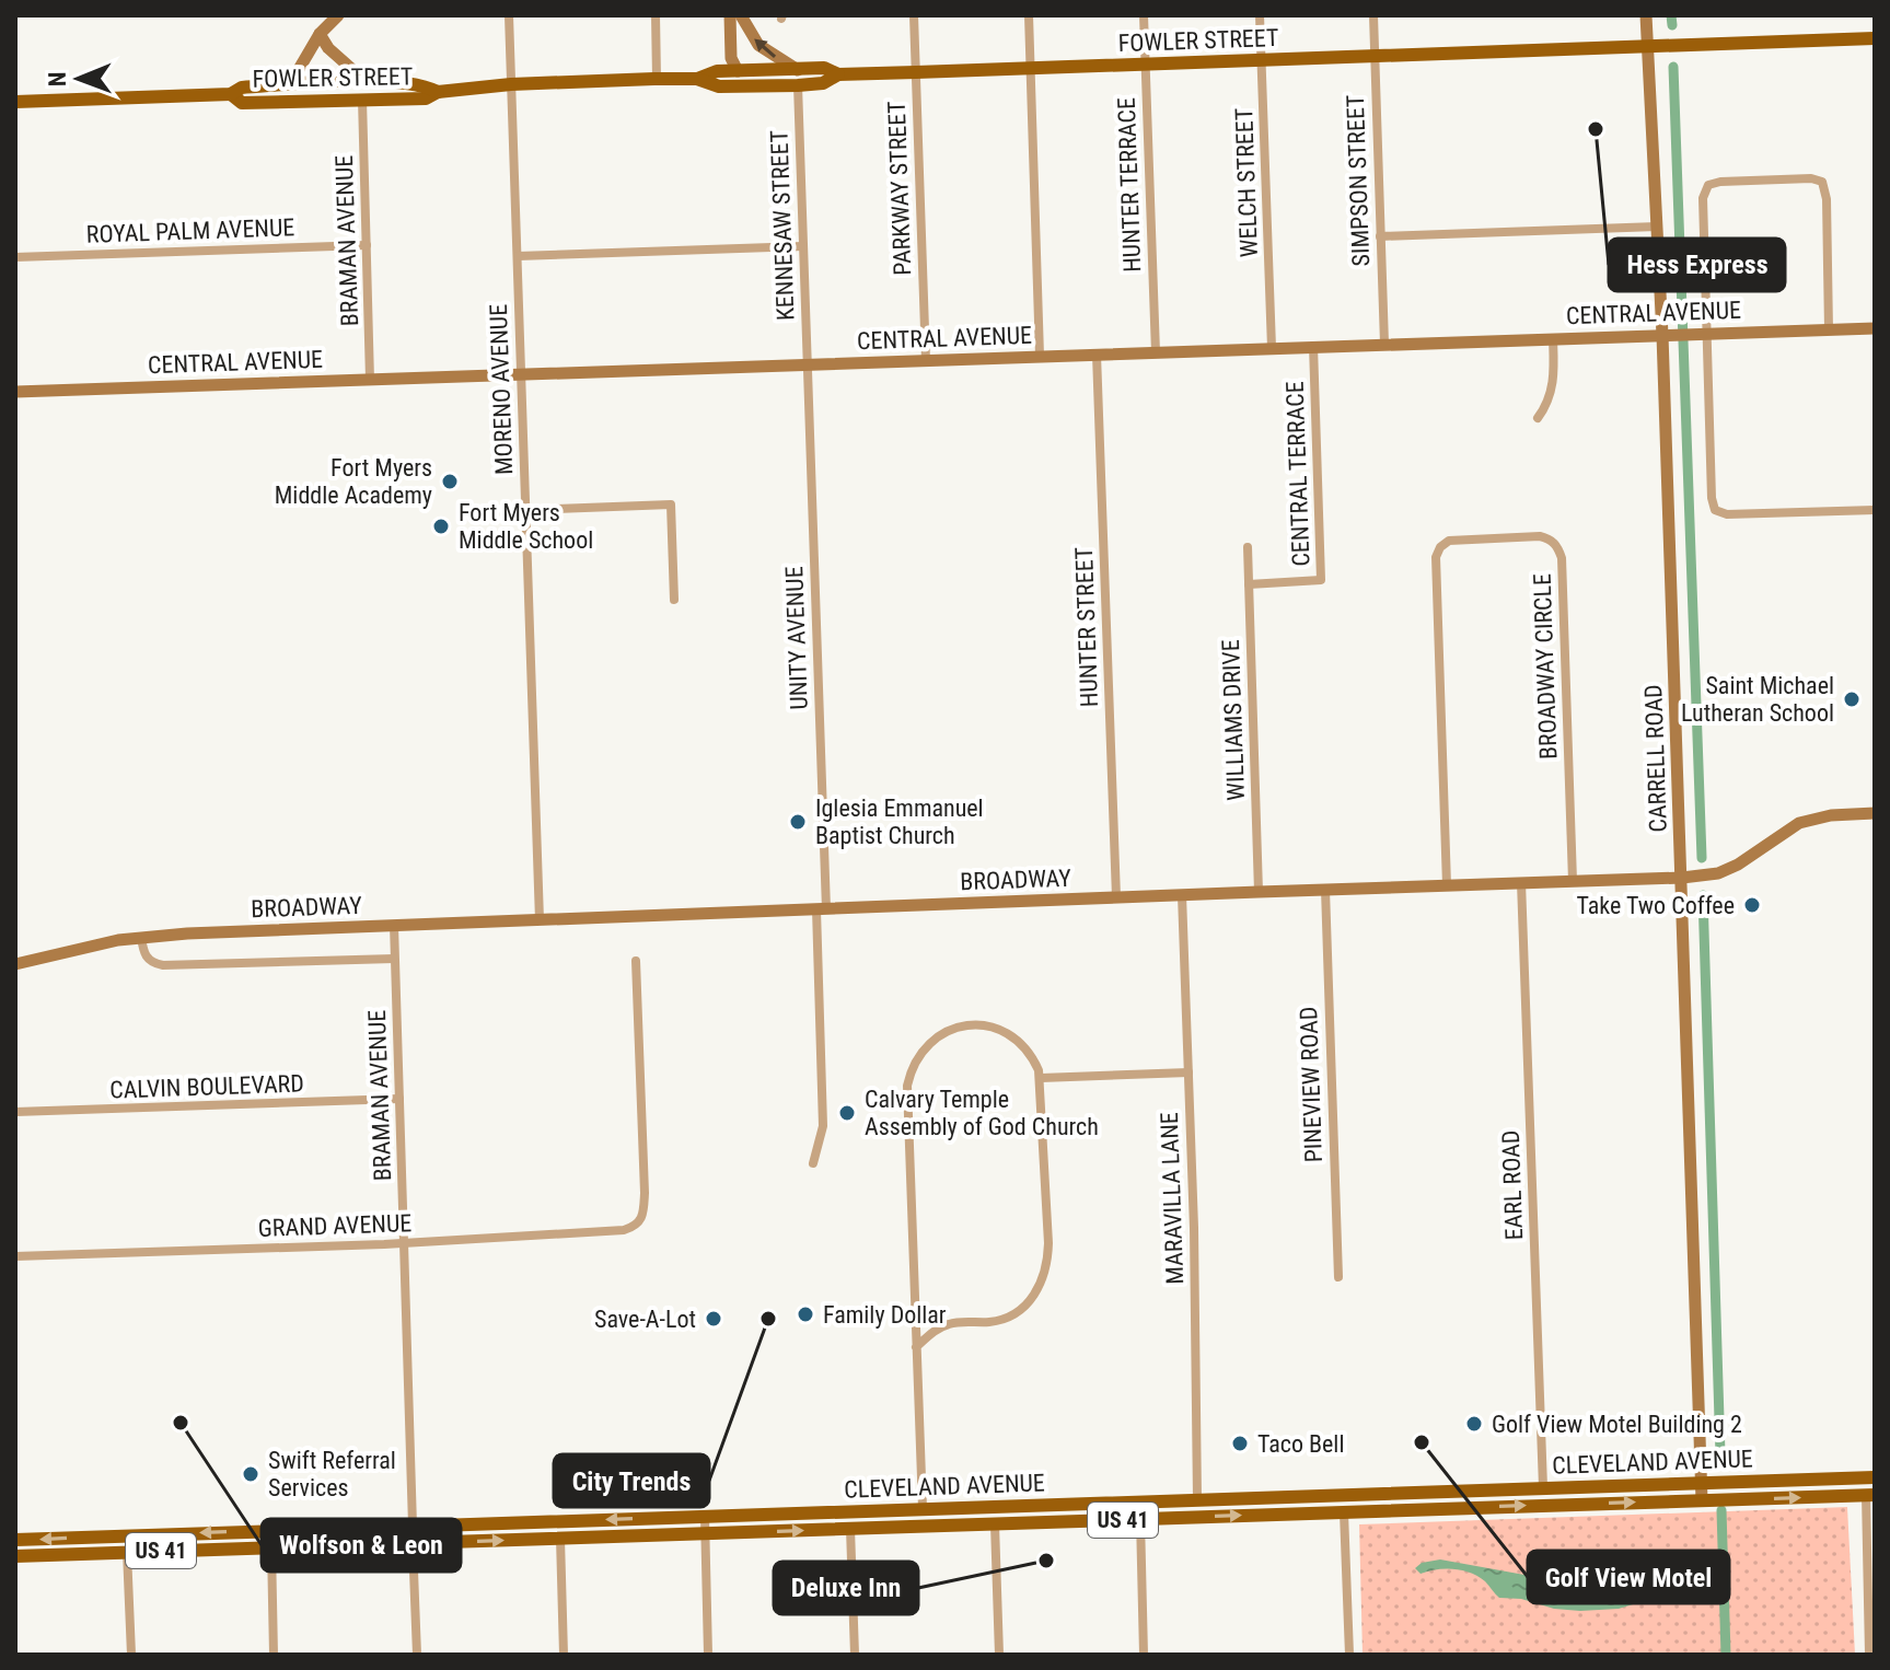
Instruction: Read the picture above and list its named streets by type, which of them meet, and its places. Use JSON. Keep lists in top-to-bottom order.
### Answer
{
  "streets": {
    "main road": ["FOWLER STREET", "CLEVELAND AVENUE", "US 41"],
    "street": [
      "SIMPSON STREET",
      "WELCH STREET",
      "HUNTER TERRACE",
      "PARKWAY STREET",
      "KENNESAW STREET",
      "ROYAL PALM AVENUE",
      "BRAMAN AVENUE",
      "CENTRAL AVENUE",
      "MORENO AVENUE",
      "CENTRAL TERRACE",
      "HUNTER STREET",
      "UNITY AVENUE",
      "BROADWAY CIRCLE",
      "WILLIAMS DRIVE",
      "CARRELL ROAD",
      "BROADWAY",
      "PINEVIEW ROAD",
      "CALVIN BOULEVARD",
      "EARL ROAD",
      "MARAVILLA LANE",
      "GRAND AVENUE"
    ]
  },
  "crossings": [
    ["FOWLER STREET", "SIMPSON STREET"],
    ["FOWLER STREET", "WELCH STREET"],
    ["FOWLER STREET", "HUNTER TERRACE"],
    ["FOWLER STREET", "PARKWAY STREET"],
    ["FOWLER STREET", "KENNESAW STREET"],
    ["FOWLER STREET", "BRAMAN AVENUE"],
    ["FOWLER STREET", "MORENO AVENUE"],
    ["FOWLER STREET", "CARRELL ROAD"],
    ["SIMPSON STREET", "CENTRAL AVENUE"],
    ["WELCH STREET", "CENTRAL AVENUE"],
    ["HUNTER TERRACE", "CENTRAL AVENUE"],
    ["PARKWAY STREET", "CENTRAL AVENUE"],
    ["KENNESAW STREET", "CENTRAL AVENUE"],
    ["KENNESAW STREET", "UNITY AVENUE"],
    ["ROYAL PALM AVENUE", "BRAMAN AVENUE"],
    ["BRAMAN AVENUE", "CENTRAL AVENUE"],
    ["BRAMAN AVENUE", "BROADWAY"],
    ["BRAMAN AVENUE", "CALVIN BOULEVARD"],
    ["BRAMAN AVENUE", "GRAND AVENUE"],
    ["BRAMAN AVENUE", "CLEVELAND AVENUE"],
    ["CENTRAL AVENUE", "MORENO AVENUE"],
    ["CENTRAL AVENUE", "CENTRAL TERRACE"],
    ["CENTRAL AVENUE", "HUNTER STREET"],
    ["CENTRAL AVENUE", "UNITY AVENUE"],
    ["CENTRAL AVENUE", "CARRELL ROAD"],
    ["MORENO AVENUE", "BROADWAY"],
    ["CENTRAL TERRACE", "WILLIAMS DRIVE"],
    ["HUNTER STREET", "BROADWAY"],
    ["UNITY AVENUE", "BROADWAY"],
    ["BROADWAY CIRCLE", "BROADWAY"],
    ["WILLIAMS DRIVE", "BROADWAY"],
    ["CARRELL ROAD", "BROADWAY"],
    ["CARRELL ROAD", "CLEVELAND AVENUE"],
    ["BROADWAY", "PINEVIEW ROAD"],
    ["BROADWAY", "EARL ROAD"],
    ["BROADWAY", "MARAVILLA LANE"],
    ["EARL ROAD", "CLEVELAND AVENUE"],
    ["MARAVILLA LANE", "CLEVELAND AVENUE"]
  ],
  "places": [
    "Hess Express",
    "Fort Myers Middle Academy",
    "Fort Myers Middle School",
    "Saint Michael Lutheran School",
    "Iglesia Emmanuel Baptist Church",
    "Take Two Coffee",
    "Calvary Temple Assembly of God Church",
    "Family Dollar",
    "Save-A-Lot",
    "City Trends",
    "Wolfson & Leon",
    "Golf View Motel Building 2",
    "Golf View Motel",
    "Taco Bell",
    "Swift Referral Services",
    "Deluxe Inn"
  ],
  "north": "left"
}
